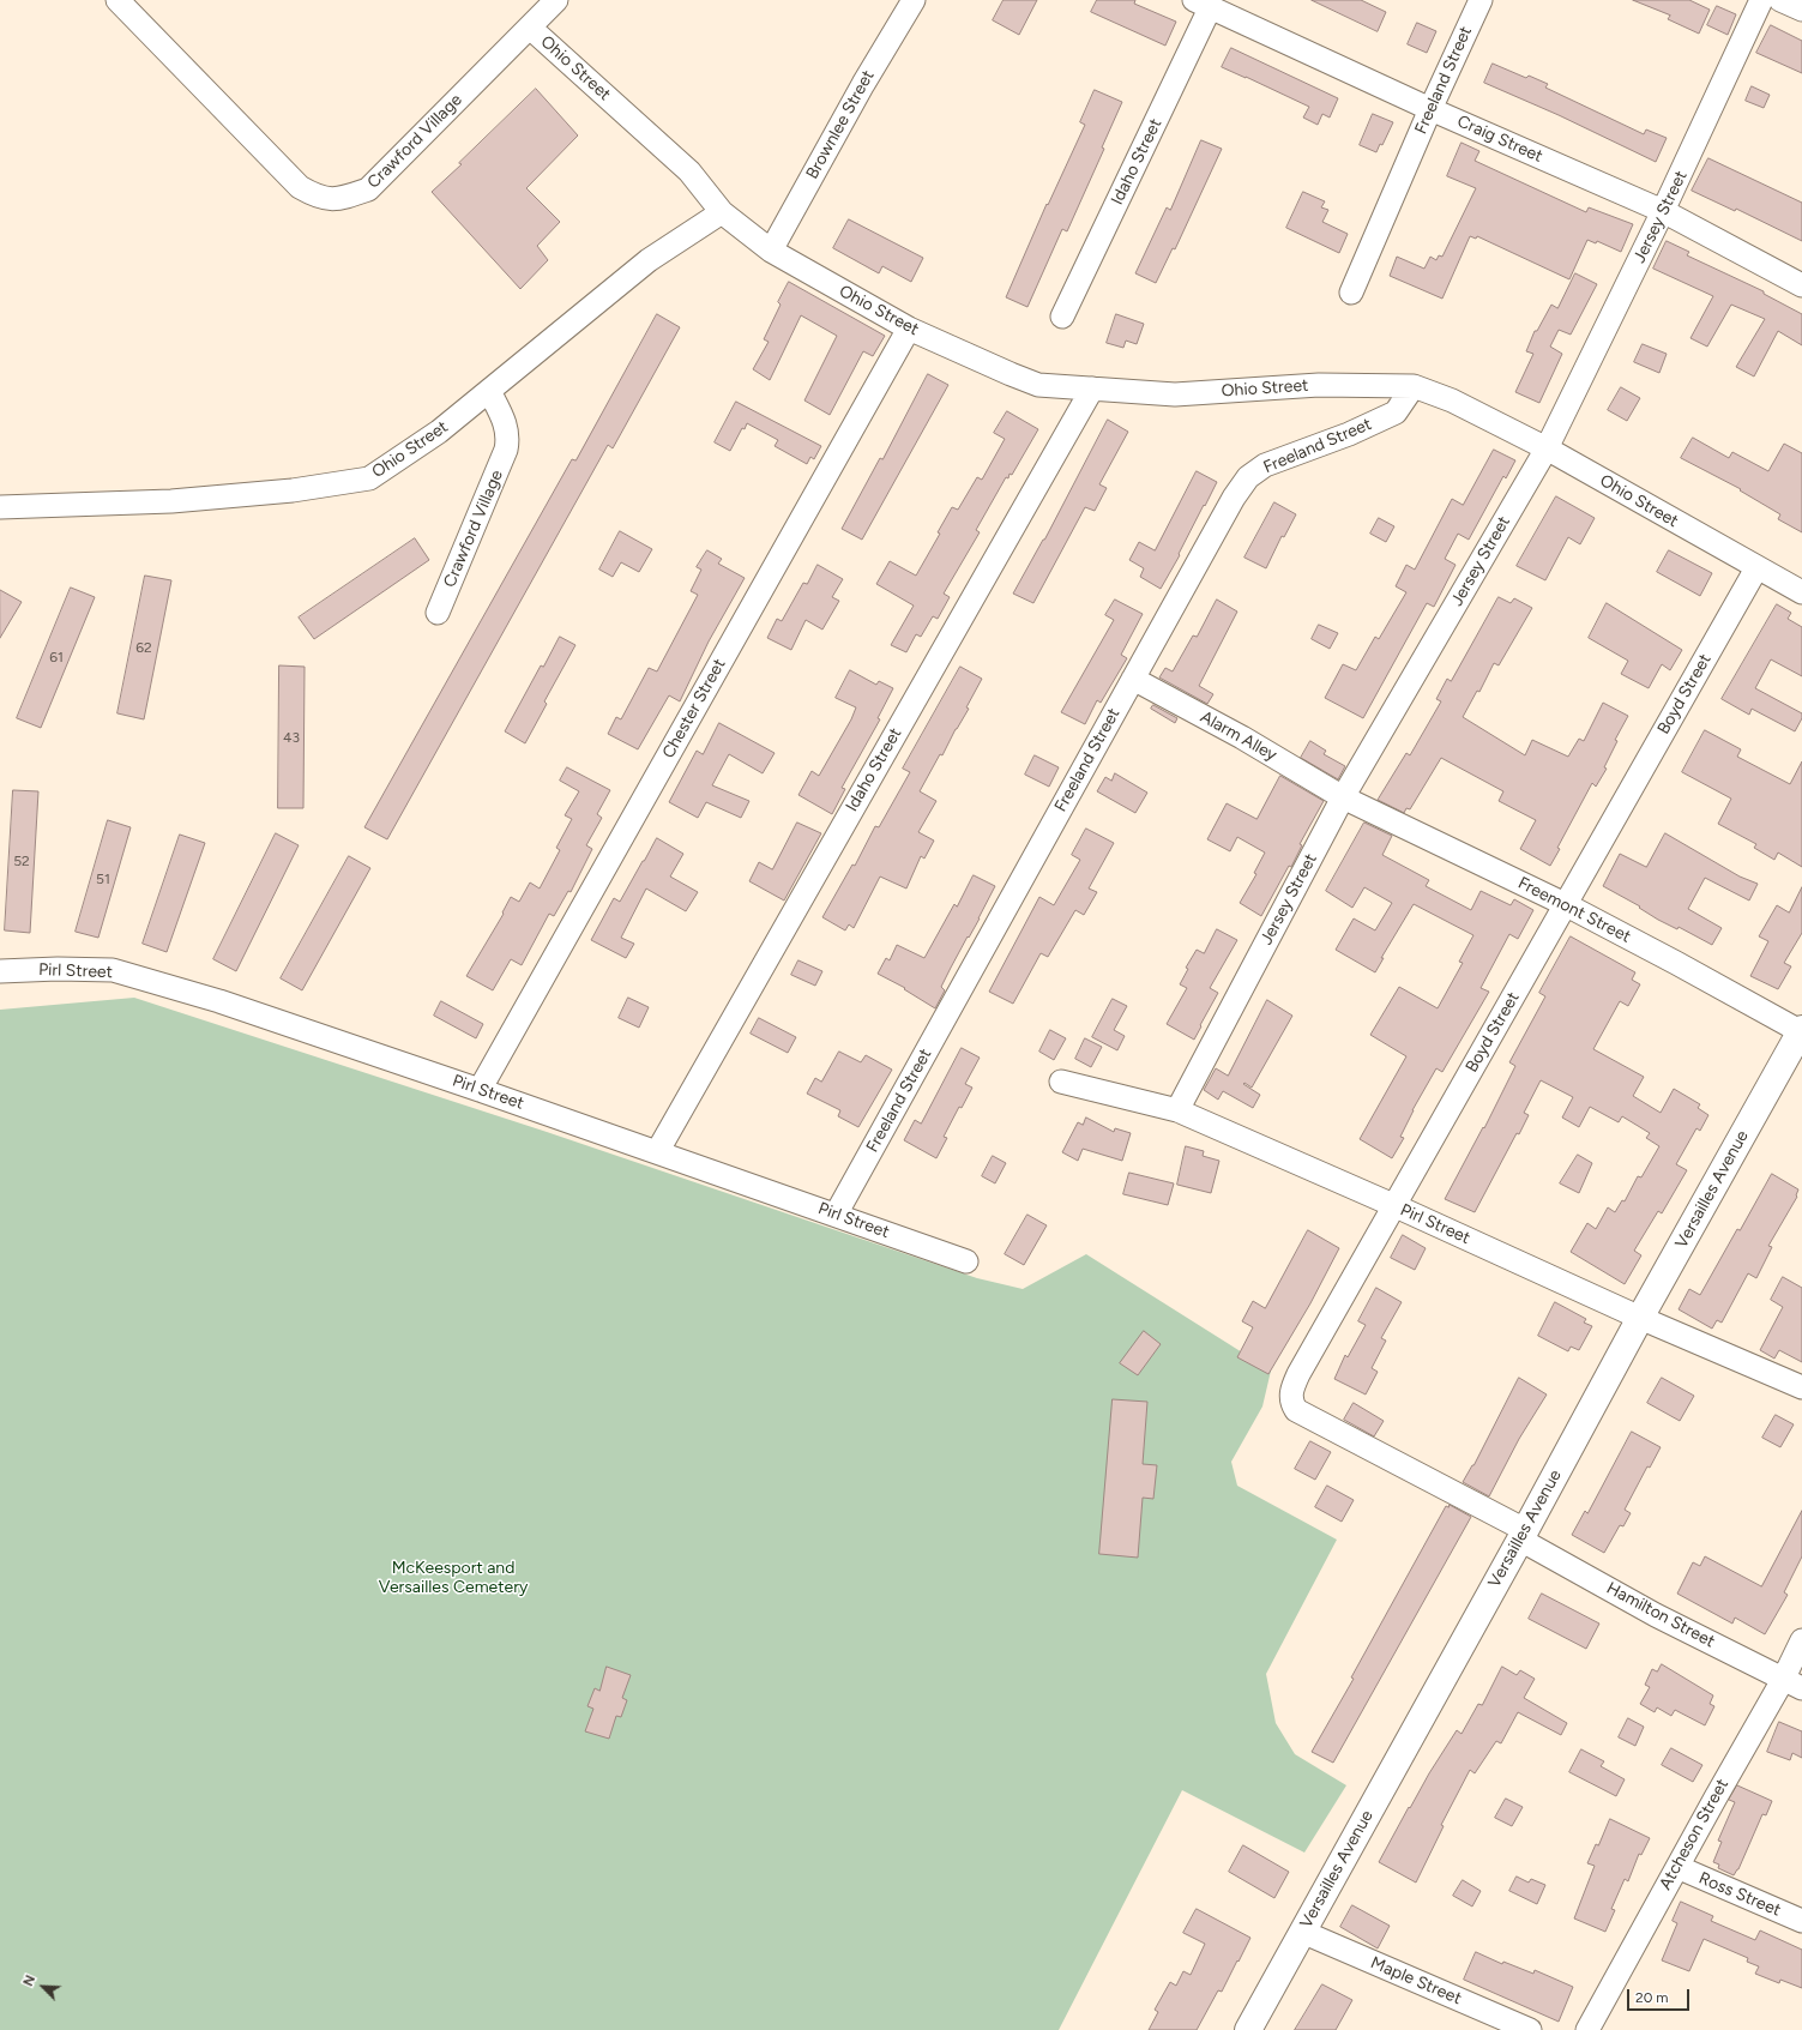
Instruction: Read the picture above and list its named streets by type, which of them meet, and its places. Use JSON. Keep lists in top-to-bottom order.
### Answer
{
  "streets": {
    "street": [
      "Ohio Street",
      "Freeland Street",
      "Brownlee Street",
      "Craig Street",
      "Crawford Village",
      "Idaho Street",
      "Jersey Street",
      "Boyd Street",
      "Chester Street",
      "Alarm Alley",
      "Freemont Street",
      "Pirl Street",
      "Versailles Avenue",
      "Hamilton Street",
      "Atcheson Street",
      "Ross Street",
      "Maple Street"
    ]
  },
  "crossings": [
    ["Ohio Street", "Freeland Street"],
    ["Ohio Street", "Brownlee Street"],
    ["Ohio Street", "Crawford Village"],
    ["Ohio Street", "Idaho Street"],
    ["Ohio Street", "Jersey Street"],
    ["Ohio Street", "Boyd Street"],
    ["Ohio Street", "Chester Street"],
    ["Freeland Street", "Craig Street"],
    ["Freeland Street", "Alarm Alley"],
    ["Freeland Street", "Pirl Street"],
    ["Craig Street", "Idaho Street"],
    ["Craig Street", "Jersey Street"],
    ["Idaho Street", "Pirl Street"],
    ["Jersey Street", "Alarm Alley"],
    ["Jersey Street", "Freemont Street"],
    ["Jersey Street", "Pirl Street"],
    ["Boyd Street", "Freemont Street"],
    ["Boyd Street", "Pirl Street"],
    ["Boyd Street", "Hamilton Street"],
    ["Chester Street", "Pirl Street"],
    ["Alarm Alley", "Freemont Street"],
    ["Freemont Street", "Versailles Avenue"],
    ["Pirl Street", "Versailles Avenue"],
    ["Versailles Avenue", "Hamilton Street"],
    ["Versailles Avenue", "Maple Street"],
    ["Hamilton Street", "Atcheson Street"],
    ["Atcheson Street", "Ross Street"]
  ],
  "parks": ["McKeesport and Versailles Cemetery"],
  "house_numbers": [
    "62",
    "61",
    "43",
    "52",
    "51"
  ],
  "scale_bar": "20 m",
  "north": "top left"
}
